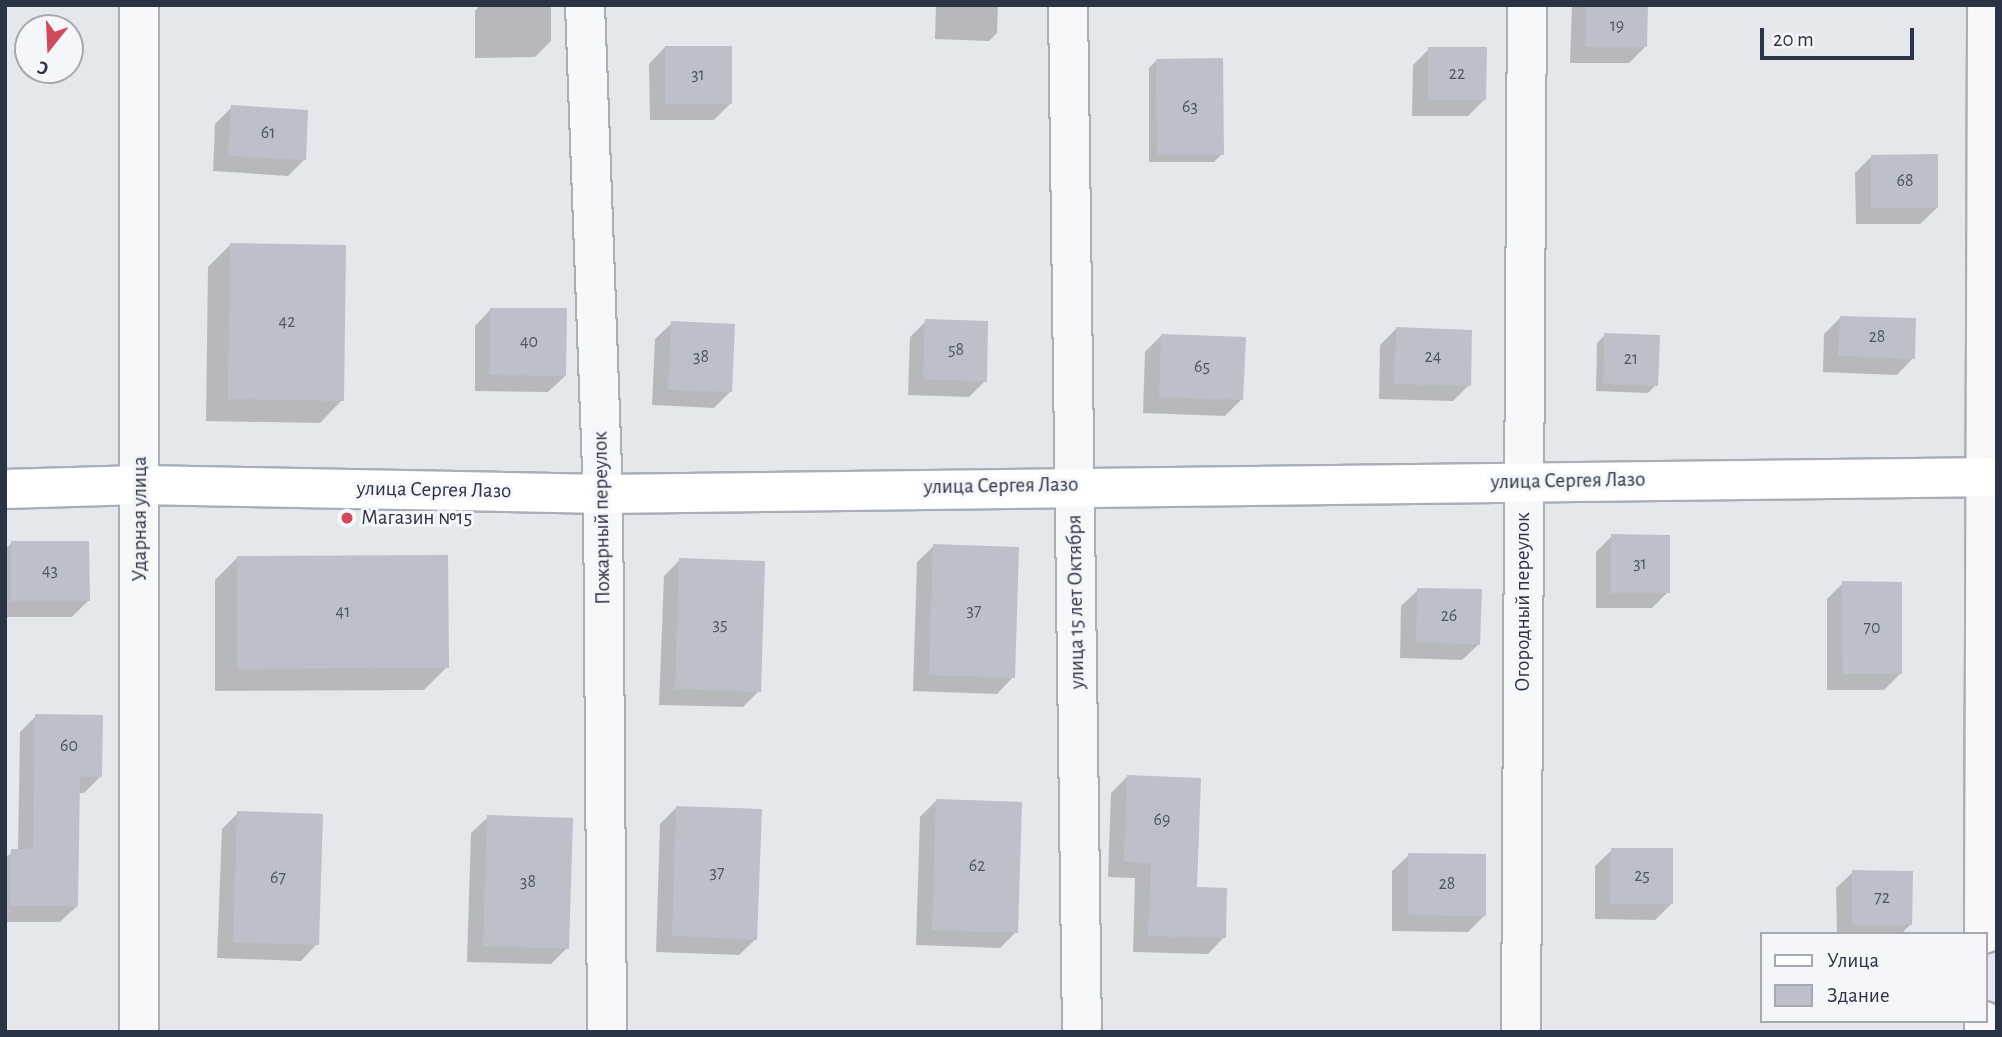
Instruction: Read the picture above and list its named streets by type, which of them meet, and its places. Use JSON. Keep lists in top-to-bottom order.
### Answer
{
  "streets": {
    "main road": ["улица Сергея Лазо"],
    "street": [
      "Пожарный переулок",
      "Ударная улица",
      "улица 15 лет Октября",
      "Огородный переулок"
    ]
  },
  "crossings": [
    ["улица Сергея Лазо", "Пожарный переулок"],
    ["улица Сергея Лазо", "Ударная улица"],
    ["улица Сергея Лазо", "улица 15 лет Октября"],
    ["улица Сергея Лазо", "Огородный переулок"]
  ],
  "places": ["Магазин №15"],
  "house_numbers": [
    "19",
    "22",
    "31",
    "63",
    "61",
    "68",
    "42",
    "28",
    "40",
    "58",
    "38",
    "24",
    "21",
    "65",
    "31",
    "43",
    "37",
    "41",
    "26",
    "35",
    "70",
    "60",
    "69",
    "62",
    "37",
    "25",
    "67",
    "38",
    "28",
    "72"
  ],
  "legend": ["Улица", "Здание"],
  "scale_bar": "20 m",
  "north": "bottom"
}
